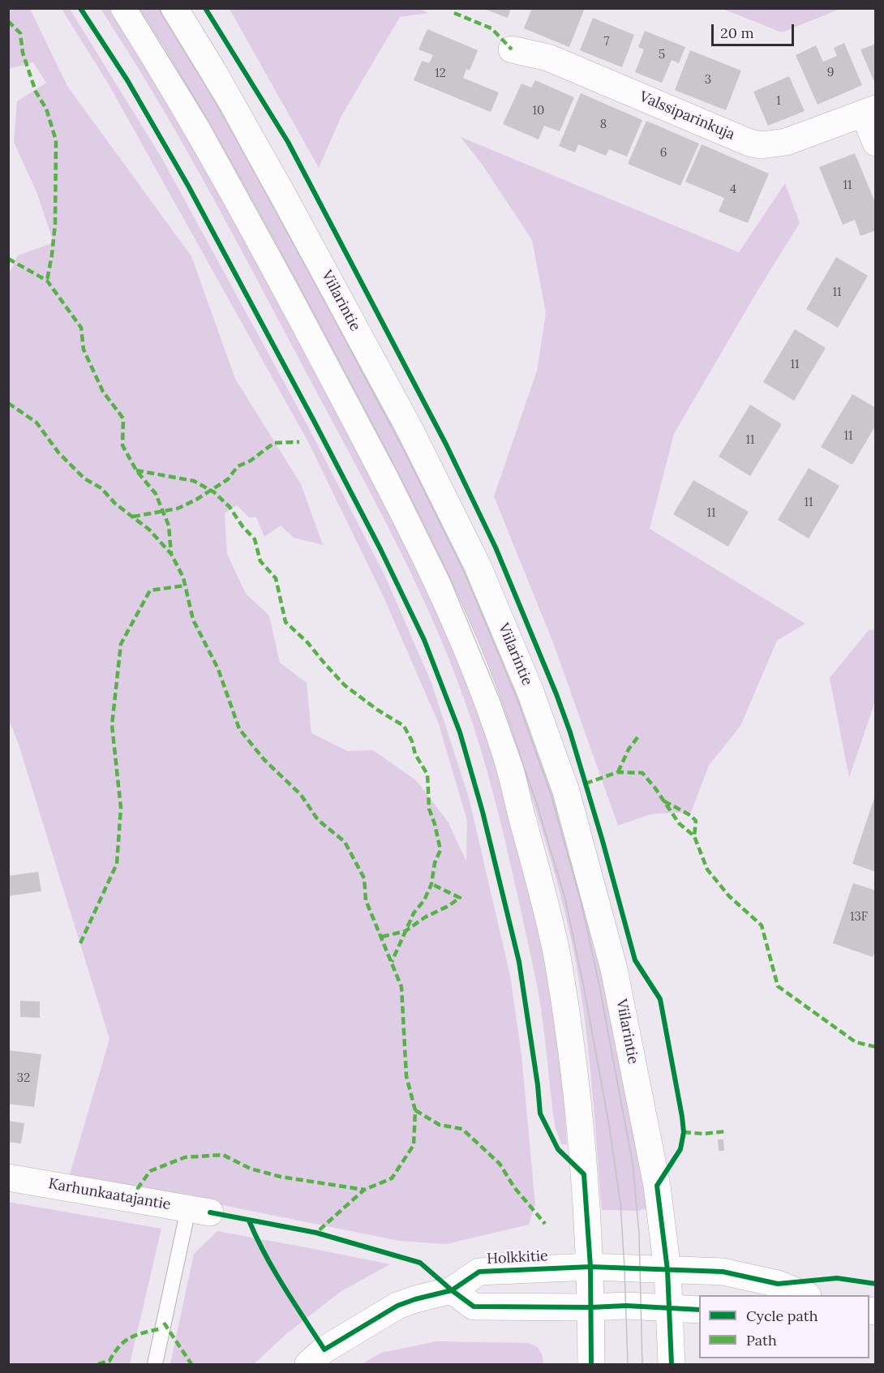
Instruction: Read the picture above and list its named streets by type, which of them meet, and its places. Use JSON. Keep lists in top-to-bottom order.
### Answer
{
  "streets": {
    "main road": [
      "Valssiparinkuja",
      "Viilarintie",
      "Karhunkaatajantie",
      "Holkkitie"
    ]
  },
  "crossings": [
    ["Viilarintie", "Holkkitie"]
  ],
  "house_numbers": [
    "7",
    "5",
    "9",
    "12",
    "3",
    "1",
    "10",
    "8",
    "6",
    "11",
    "4",
    "11",
    "11",
    "11",
    "11",
    "11",
    "11",
    "13F",
    "32"
  ],
  "legend": ["Cycle path", "Path"],
  "scale_bar": "20 m"
}
